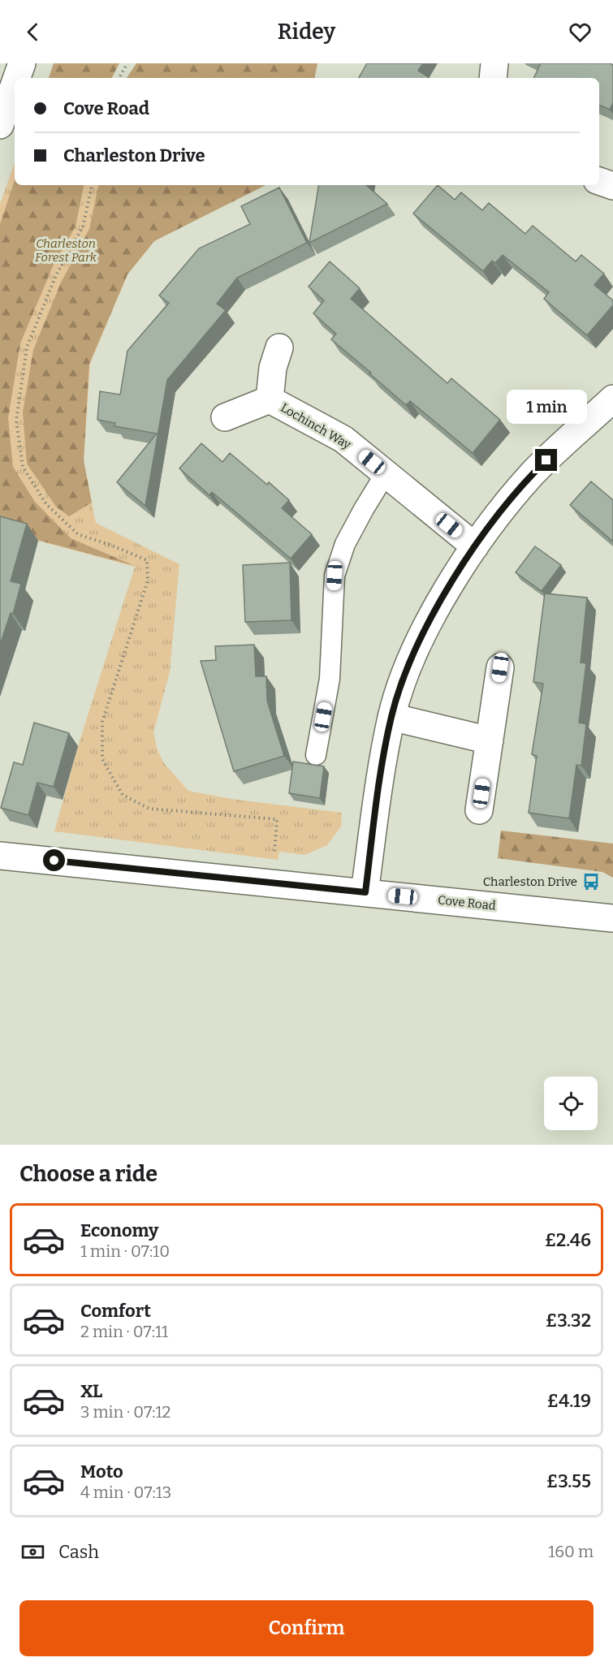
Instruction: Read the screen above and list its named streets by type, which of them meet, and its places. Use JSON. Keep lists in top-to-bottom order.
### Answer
{
  "streets": {
    "street": ["Lochinch Way", "Cove Road"]
  },
  "parks": ["Charleston Forest Park"],
  "places": {
    "bus stop": ["Charleston Drive"]
  },
  "page": {
    "header": "Ridey",
    "banner": ["Cove Road", "Charleston Drive"],
    "bubble": "1 min",
    "heading": "Choose a ride",
    "list": [
      {
        "name": "Economy",
        "note": "1 min · 07:10",
        "value": "£2.46"
      },
      {
        "name": "Comfort",
        "note": "2 min · 07:11",
        "value": "£3.32"
      },
      {
        "name": "XL",
        "note": "3 min · 07:12",
        "value": "£4.19"
      },
      {
        "name": "Moto",
        "note": "4 min · 07:13",
        "value": "£3.55"
      }
    ],
    "pay": ["Cash", "160 m"],
    "buttons": "Confirm"
  }
}
